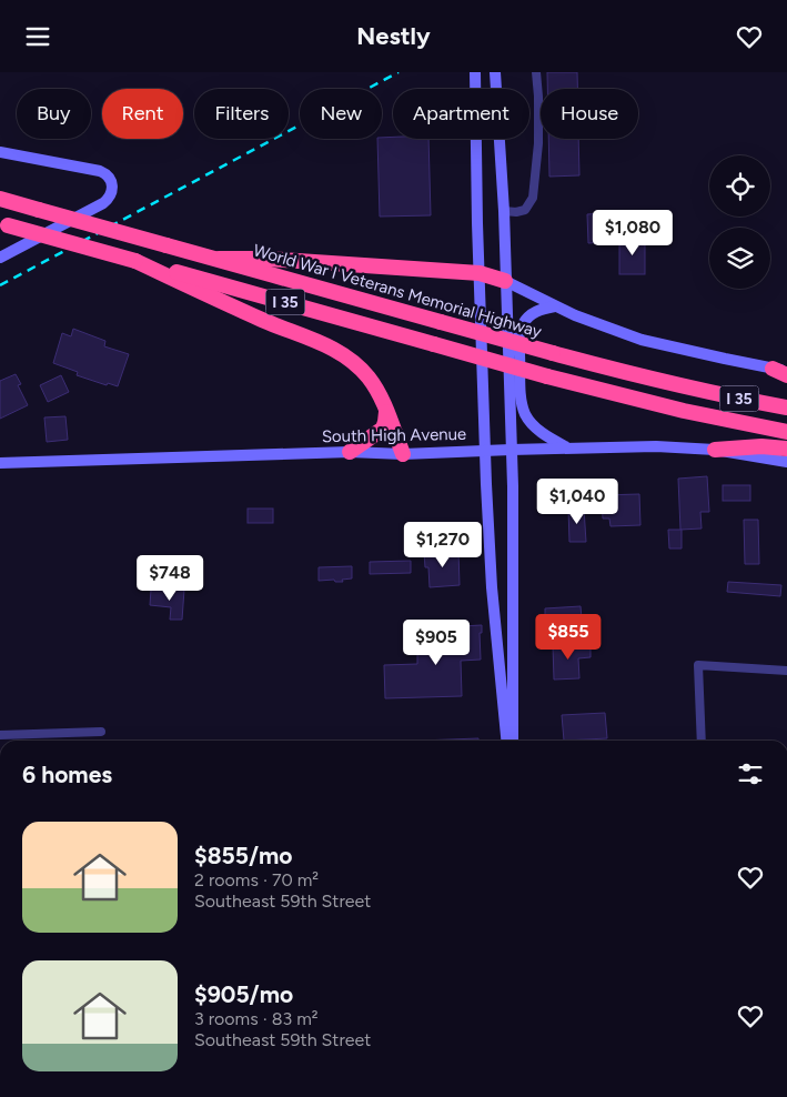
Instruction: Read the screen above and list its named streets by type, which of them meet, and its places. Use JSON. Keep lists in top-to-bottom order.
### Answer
{
  "streets": {
    "highway": ["World War I Veterans Memorial Highway", "I 35"],
    "main road": ["South High Avenue"]
  },
  "page": {
    "header": "Nestly",
    "chip": [
      "Buy",
      "Rent",
      "Filters",
      "New",
      "Apartment",
      "House"
    ],
    "price": [
      "$1,080",
      "$1,040",
      "$1,270",
      "$748",
      "$855",
      "$905"
    ],
    "heading": "6 homes",
    "list": [
      {
        "name": "$855/mo",
        "note": "2 rooms · 70 m² · Southeast 59th Street"
      },
      {
        "name": "$905/mo",
        "note": "3 rooms · 83 m² · Southeast 59th Street"
      }
    ]
  }
}
